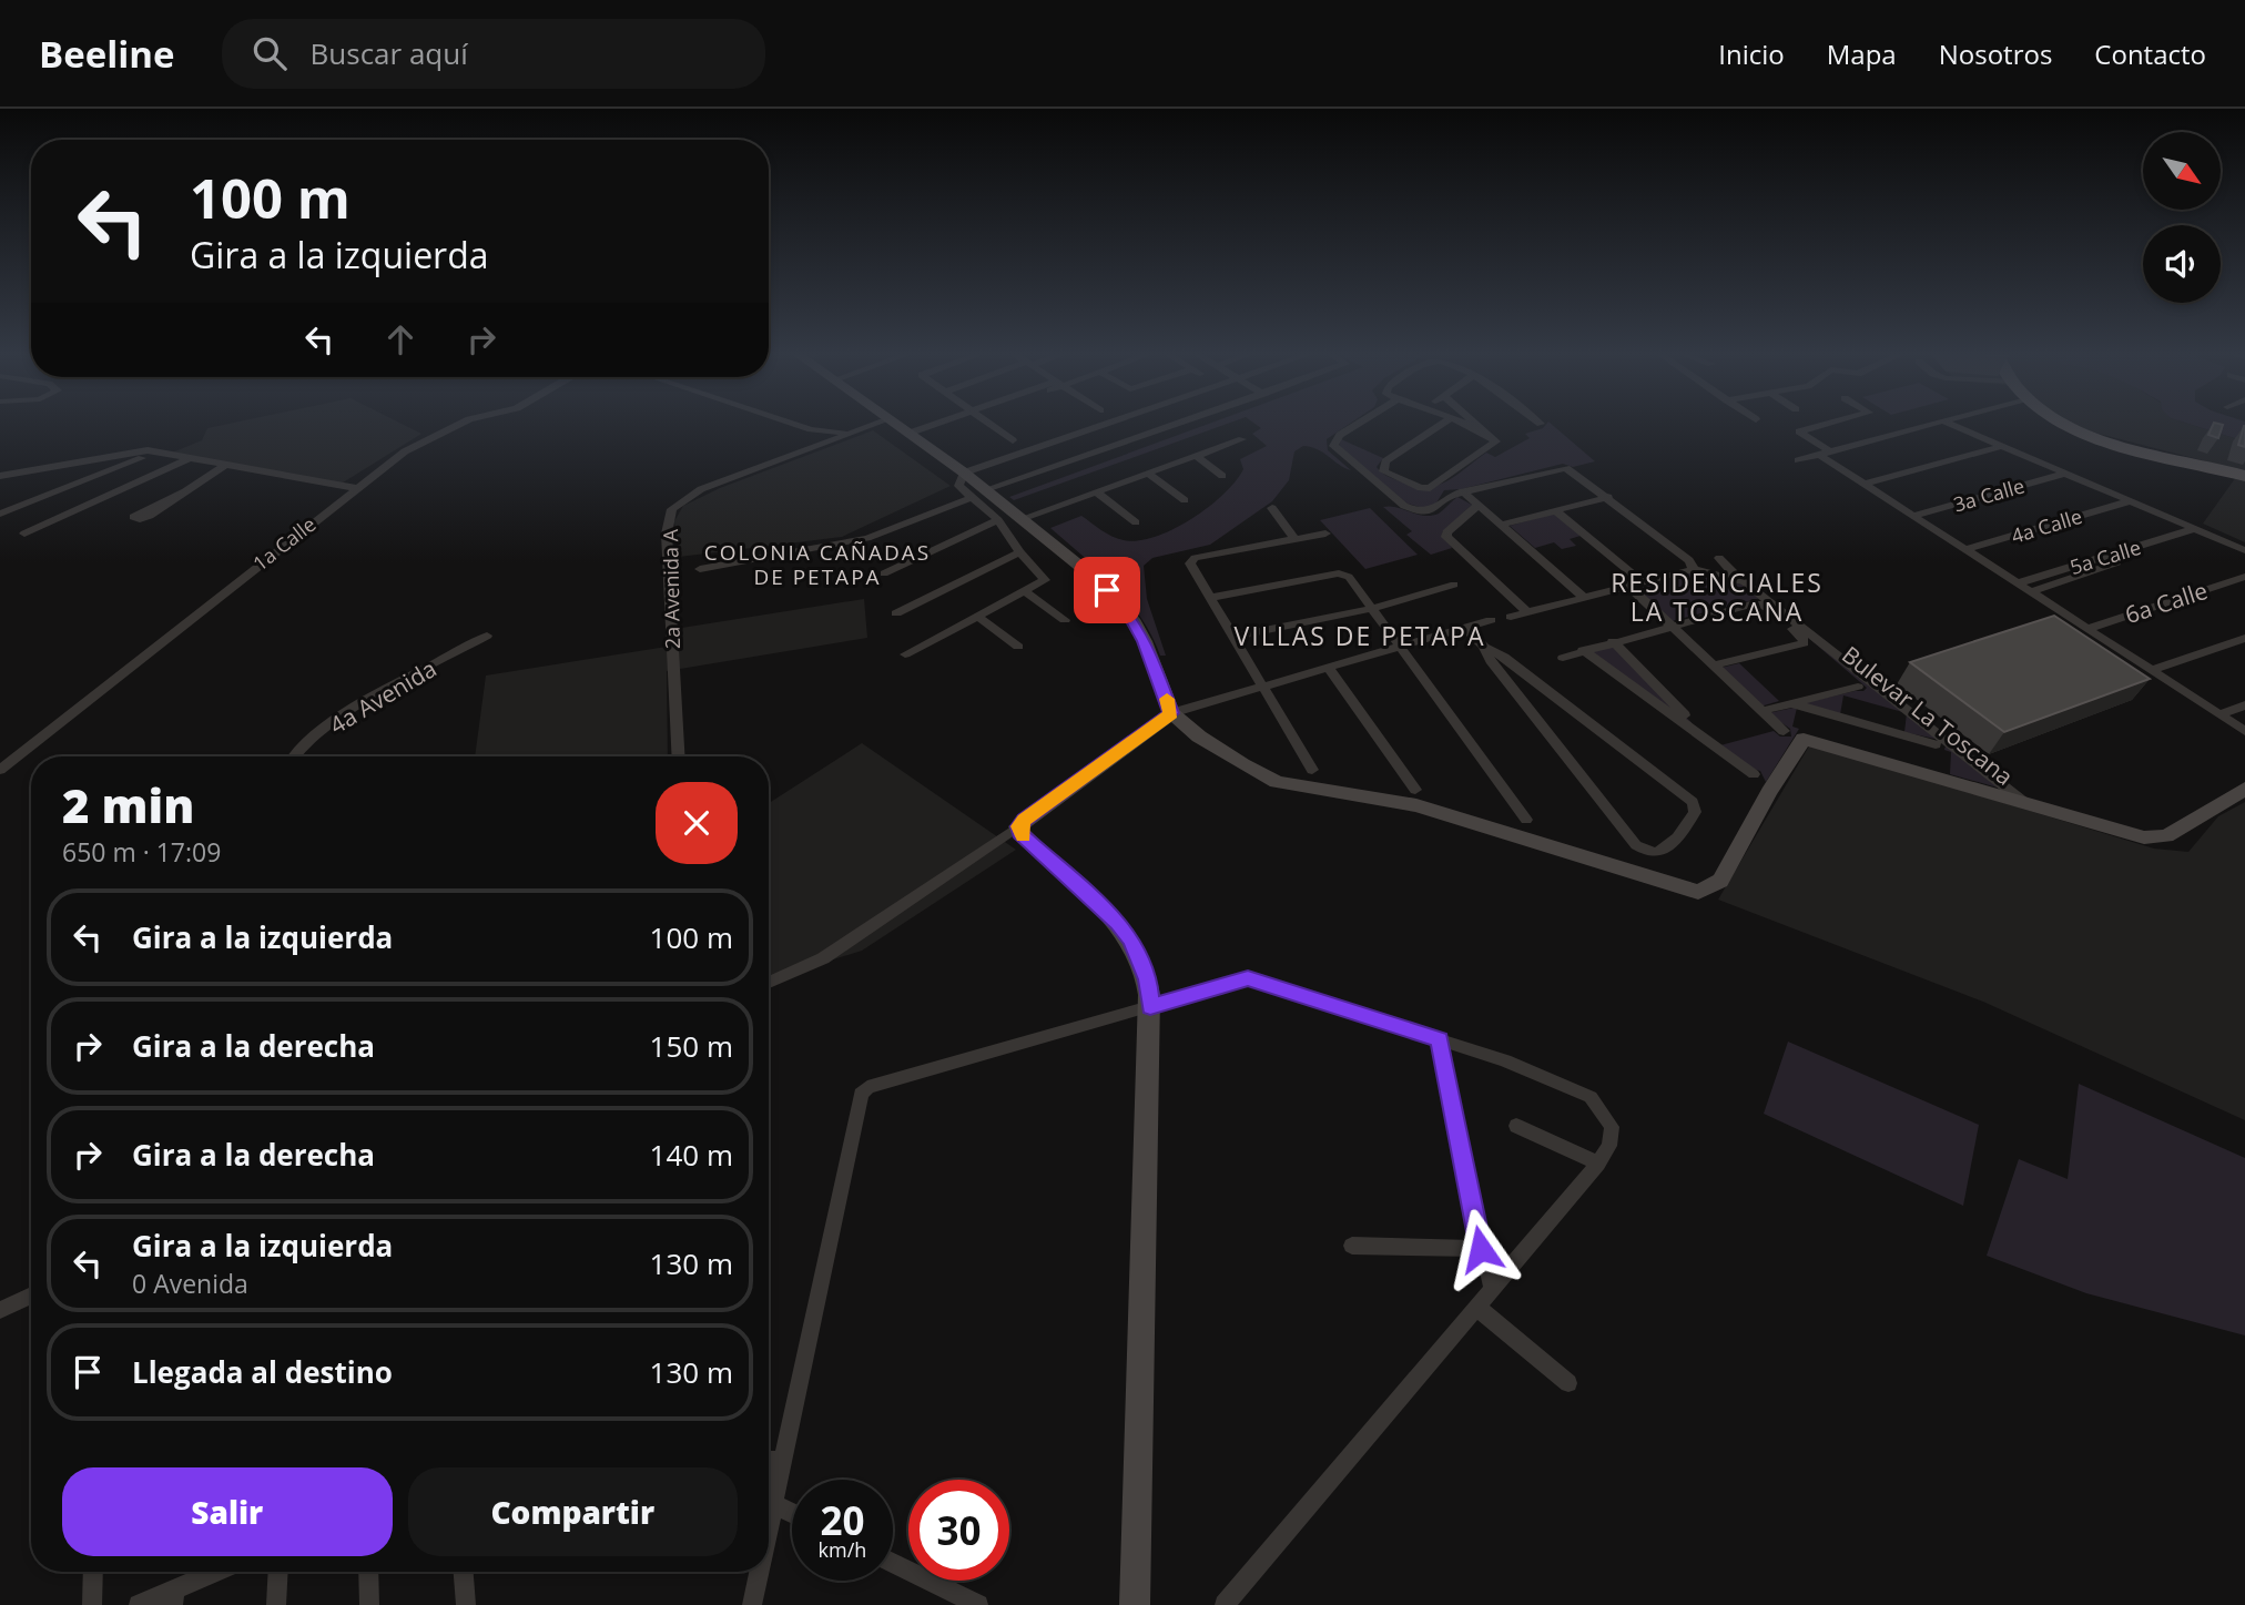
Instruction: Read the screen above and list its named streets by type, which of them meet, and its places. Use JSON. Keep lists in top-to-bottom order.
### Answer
{
  "streets": {
    "street": [
      "3a Calle",
      "4a Calle",
      "1a Calle",
      "5a Calle",
      "2a Avenida A",
      "6a Calle",
      "4a Avenida",
      "Bulevar La Toscana"
    ]
  },
  "districts": ["COLONIA CAÑADAS DE PETAPA", "RESIDENCIALES LA TOSCANA", "VILLAS DE PETAPA"],
  "north": "bottom right",
  "page": {
    "header": "Beeline",
    "search": "Buscar aquí",
    "nav": [
      "Inicio",
      "Mapa",
      "Nosotros",
      "Contacto"
    ],
    "turn": ["100 m", "Gira a la izquierda"],
    "heading": ["2 min", "650 m · 17:09"],
    "list": [
      {
        "name": "Gira a la izquierda",
        "value": "100 m"
      },
      {
        "name": "Gira a la derecha",
        "value": "150 m"
      },
      {
        "name": "Gira a la derecha",
        "value": "140 m"
      },
      {
        "name": "Gira a la izquierda",
        "note": "0 Avenida",
        "value": "130 m"
      },
      {
        "name": "Llegada al destino",
        "value": "130 m"
      }
    ],
    "buttons": ["Salir", "Compartir"],
    "speed": "20 km/h",
    "limit": "30"
  }
}
